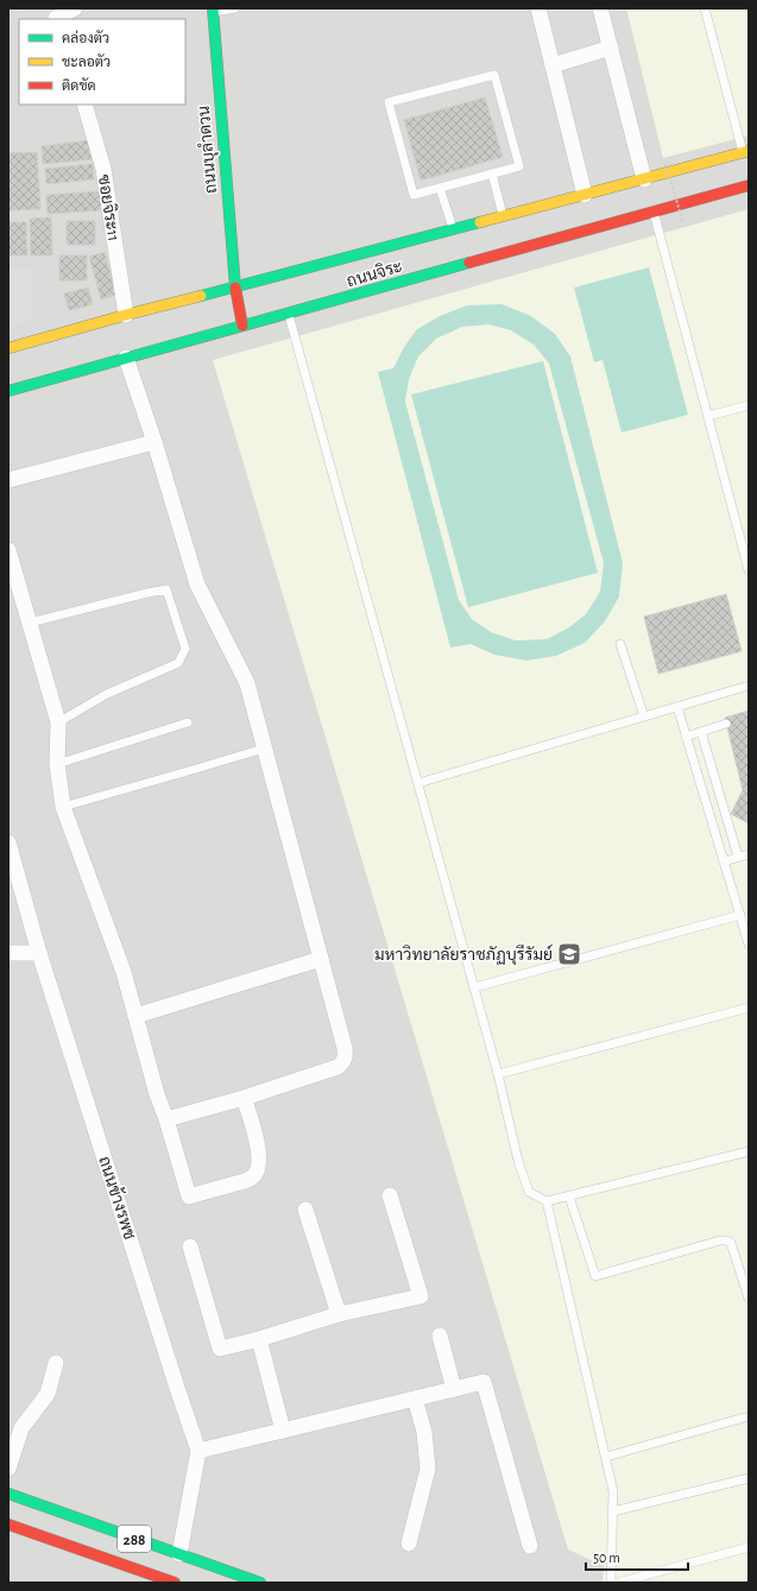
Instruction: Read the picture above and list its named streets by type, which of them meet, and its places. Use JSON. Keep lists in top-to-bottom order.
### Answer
{
  "streets": {
    "main road": ["ถนนบุลำดวน", "ถนนจิระ", "288"],
    "street": ["ซอยจิระ11", "ถนนข้างรพช"]
  },
  "crossings": [
    ["ถนนบุลำดวน", "ถนนจิระ"],
    ["ซอยจิระ11", "ถนนจิระ"],
    ["ถนนข้างรพช", "288"]
  ],
  "places": {
    "school or university": ["มหาวิทยาลัยราชภัฏบุรีรัมย์"]
  },
  "legend": ["คล่องตัว", "ชะลอตัว", "ติดขัด"],
  "scale_bar": "50 m"
}
